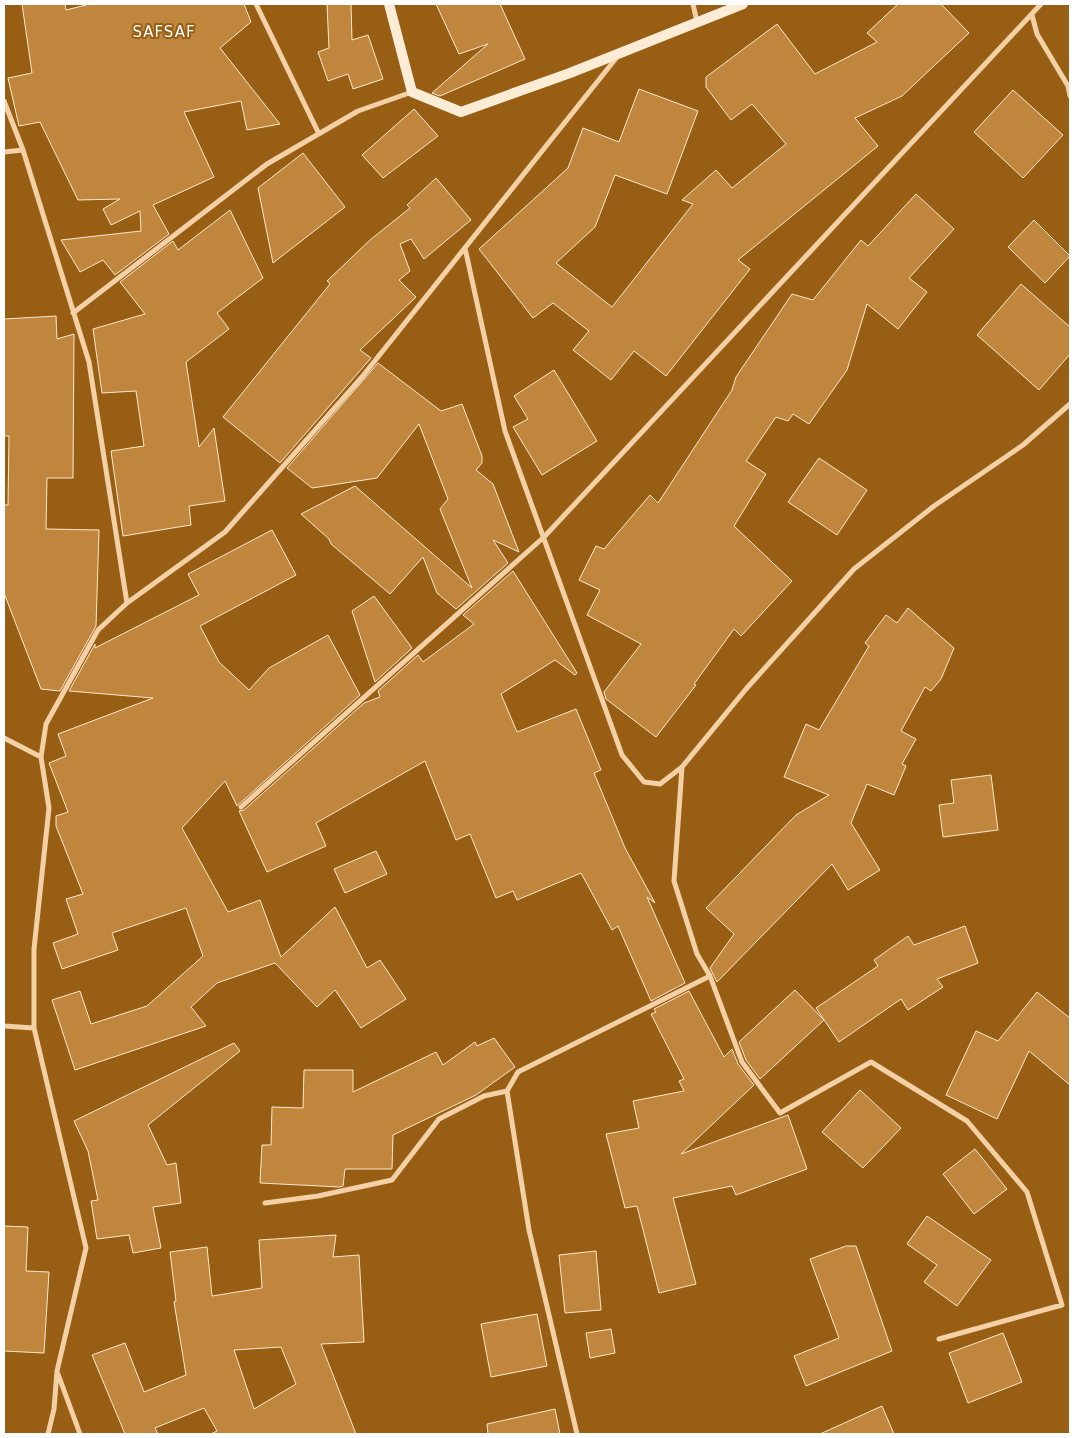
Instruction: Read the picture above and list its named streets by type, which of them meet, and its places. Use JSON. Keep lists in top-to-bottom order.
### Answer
{
  "districts": ["SAFSAF"]
}
